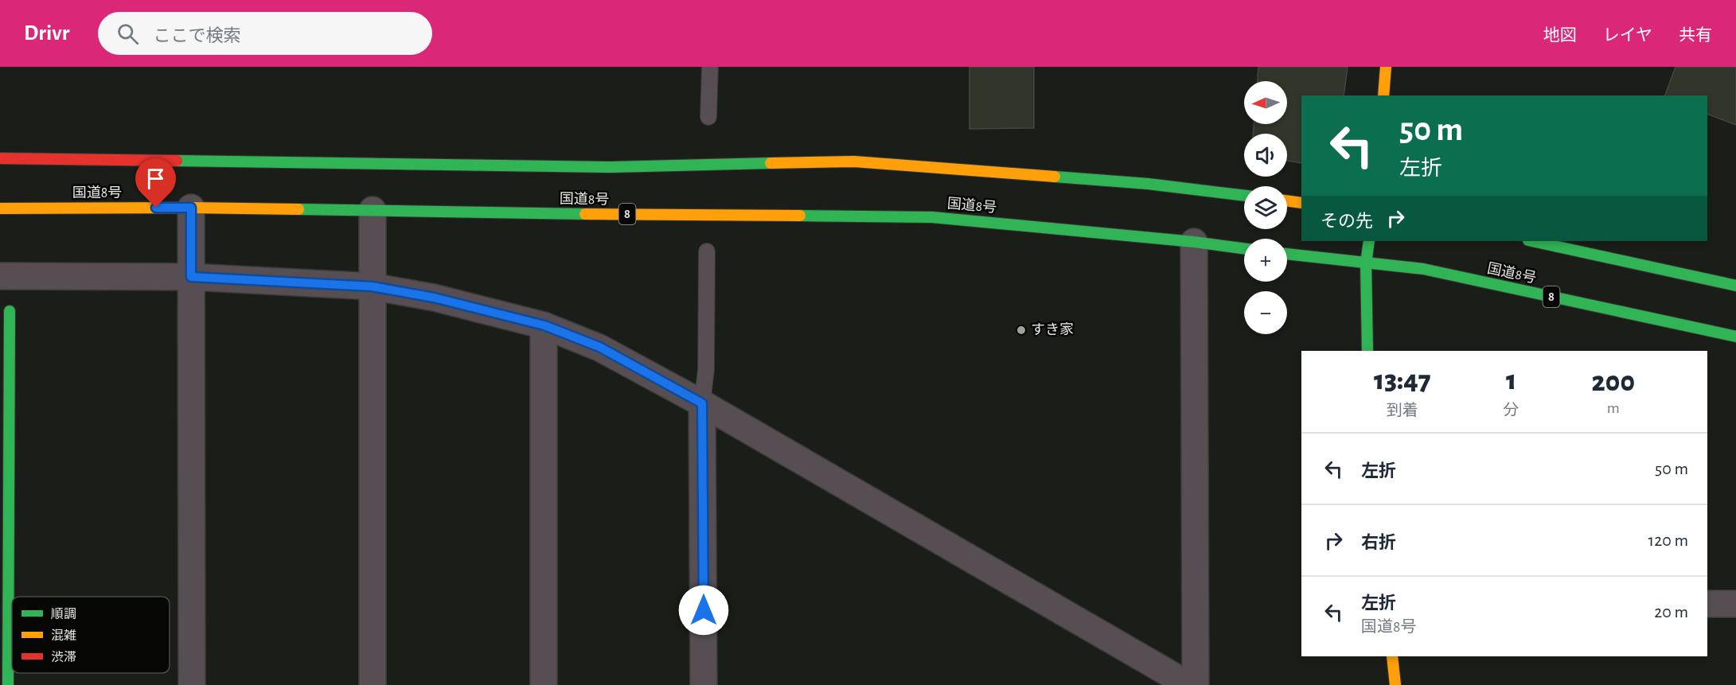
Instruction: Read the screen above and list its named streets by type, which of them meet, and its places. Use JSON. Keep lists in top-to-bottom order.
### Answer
{
  "streets": {
    "main road": ["国道8号", "8"]
  },
  "places": ["すき家"],
  "legend": ["順調", "混雑", "渋滞"],
  "north": "left",
  "page": {
    "header": "Drivr",
    "search": "ここで検索",
    "nav": ["地図", "レイヤ", "共有"],
    "map_buttons": ["+", "−"],
    "turn": ["50 m", "左折"],
    "then": "その先",
    "eta": [
      "13:47",
      "到着",
      "1",
      "分",
      "200",
      "m"
    ],
    "list": [
      {
        "name": "左折",
        "value": "50 m"
      },
      {
        "name": "右折",
        "value": "120 m"
      },
      {
        "name": "左折",
        "note": "国道8号",
        "value": "20 m"
      }
    ]
  }
}
